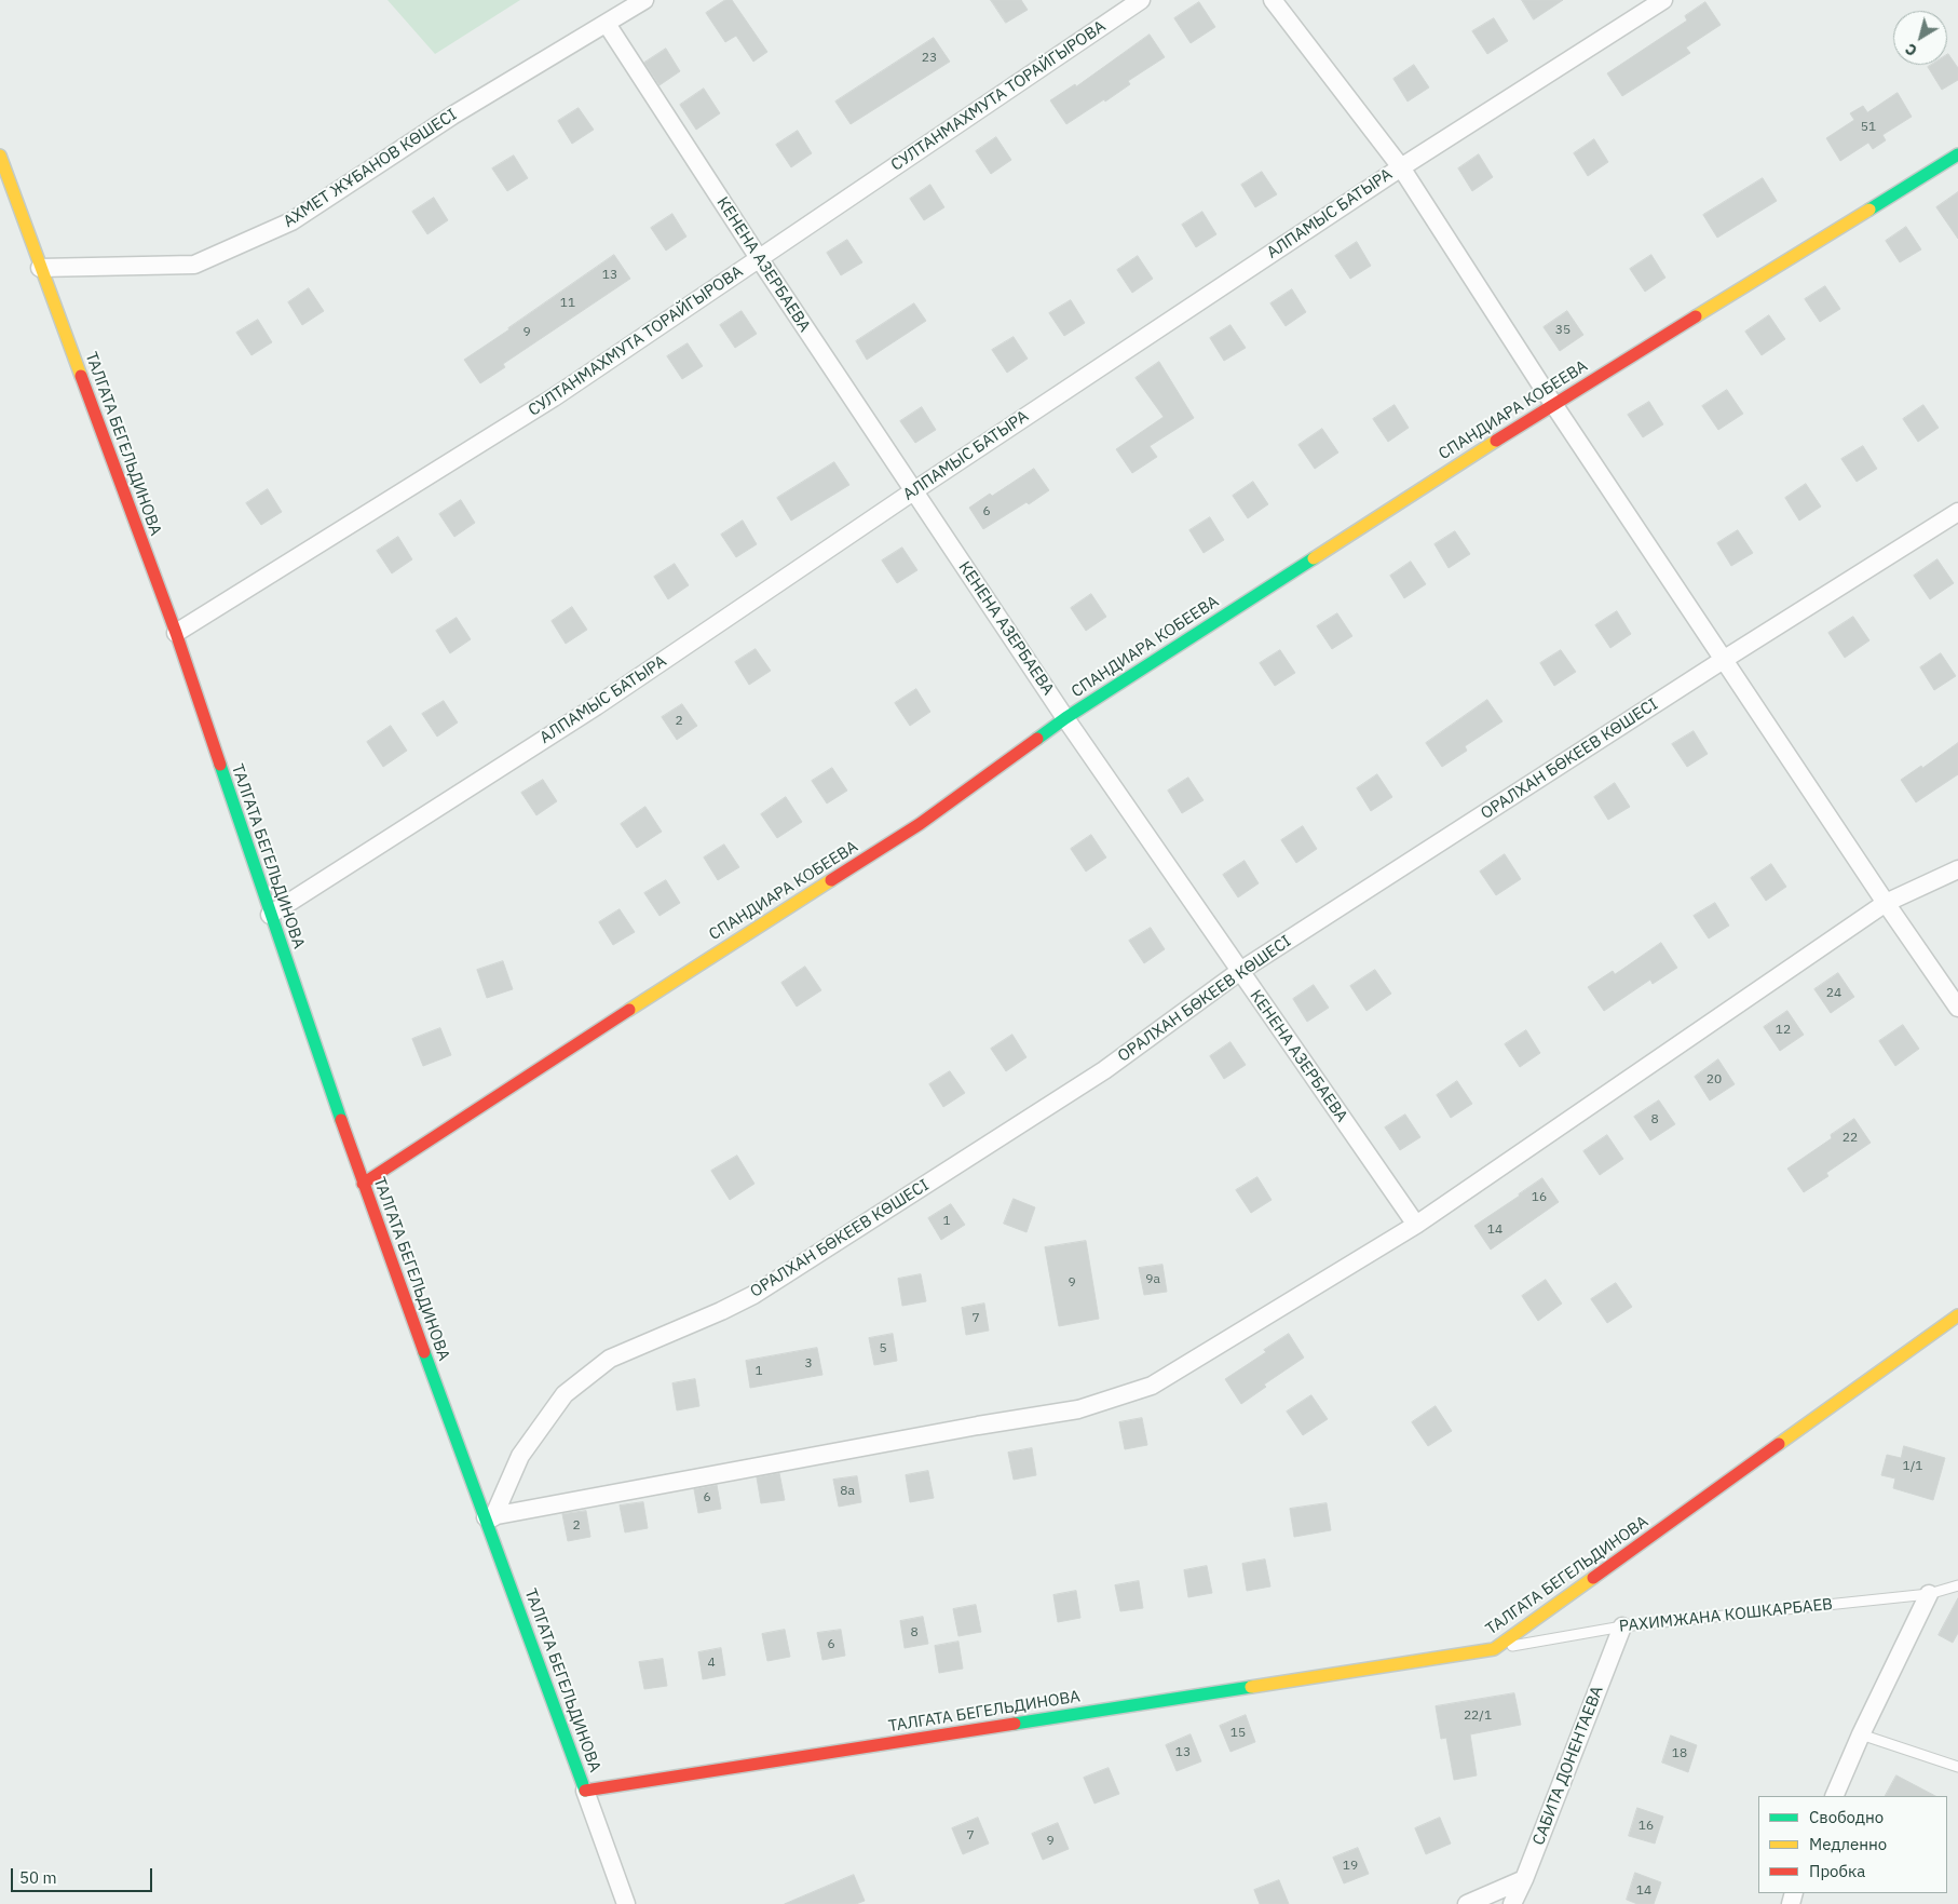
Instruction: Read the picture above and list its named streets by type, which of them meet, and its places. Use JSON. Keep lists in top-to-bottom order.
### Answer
{
  "streets": {
    "street": [
      "СУЛТАНМАХМУТА ТОРАЙГЫРОВА",
      "АХМЕТ ЖҰБАНОВ КӨШЕСІ",
      "АЛПАМЫС БАТЫРА",
      "КЕНЕНА АЗЕРБАЕВА",
      "СПАНДИАРА КОБЕЕВА",
      "ТАЛГАТА БЕГЕЛЬДИНОВА",
      "ОРАЛХАН БӨКЕЕВ КӨШЕСІ",
      "САБИТА ДОНЕНТАЕВА"
    ],
    "lane": ["РАХИМЖАНА КОШКАРБАЕВ"]
  },
  "crossings": [
    ["СУЛТАНМАХМУТА ТОРАЙГЫРОВА", "КЕНЕНА АЗЕРБАЕВА"],
    ["СУЛТАНМАХМУТА ТОРАЙГЫРОВА", "ТАЛГАТА БЕГЕЛЬДИНОВА"],
    ["АХМЕТ ЖҰБАНОВ КӨШЕСІ", "КЕНЕНА АЗЕРБАЕВА"],
    ["АХМЕТ ЖҰБАНОВ КӨШЕСІ", "ТАЛГАТА БЕГЕЛЬДИНОВА"],
    ["АЛПАМЫС БАТЫРА", "КЕНЕНА АЗЕРБАЕВА"],
    ["АЛПАМЫС БАТЫРА", "ТАЛГАТА БЕГЕЛЬДИНОВА"],
    ["КЕНЕНА АЗЕРБАЕВА", "СПАНДИАРА КОБЕЕВА"],
    ["КЕНЕНА АЗЕРБАЕВА", "ОРАЛХАН БӨКЕЕВ КӨШЕСІ"],
    ["СПАНДИАРА КОБЕЕВА", "ТАЛГАТА БЕГЕЛЬДИНОВА"],
    ["ТАЛГАТА БЕГЕЛЬДИНОВА", "ОРАЛХАН БӨКЕЕВ КӨШЕСІ"],
    ["ТАЛГАТА БЕГЕЛЬДИНОВА", "РАХИМЖАНА КОШКАРБАЕВ"],
    ["РАХИМЖАНА КОШКАРБАЕВ", "САБИТА ДОНЕНТАЕВА"]
  ],
  "house_numbers": [
    "23",
    "51",
    "13",
    "11",
    "35",
    "9",
    "6",
    "2",
    "24",
    "12",
    "20",
    "8",
    "22",
    "16",
    "1",
    "14",
    "9а",
    "9",
    "7",
    "5",
    "3",
    "1",
    "1/1",
    "8а",
    "6",
    "2",
    "8",
    "6",
    "4",
    "22/1",
    "15",
    "13",
    "18",
    "16",
    "7",
    "9",
    "19",
    "14"
  ],
  "legend": ["Свободно", "Медленно", "Пробка"],
  "scale_bar": "50 m",
  "north": "bottom left"
}
